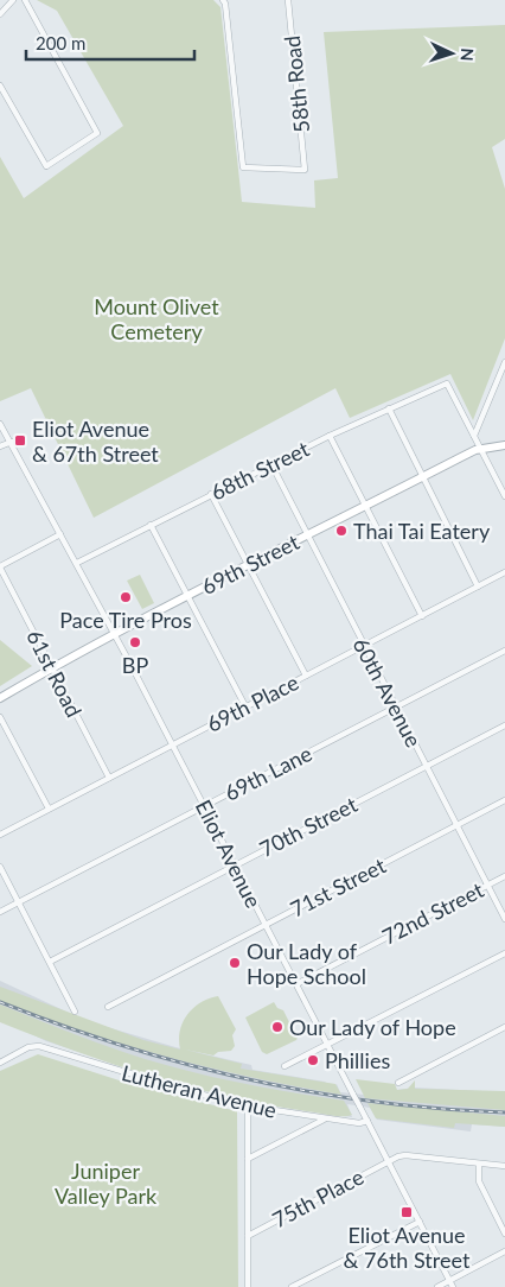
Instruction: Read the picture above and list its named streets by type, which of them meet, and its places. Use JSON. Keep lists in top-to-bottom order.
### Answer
{
  "streets": {
    "main road": ["69th Street"],
    "street": [
      "58th Road",
      "68th Street",
      "61st Road",
      "60th Avenue",
      "69th Place",
      "69th Lane",
      "70th Street",
      "Eliot Avenue",
      "71st Street",
      "72nd Street",
      "Lutheran Avenue",
      "75th Place"
    ]
  },
  "crossings": [
    ["68th Street", "60th Avenue"],
    ["68th Street", "Eliot Avenue"],
    ["69th Street", "61st Road"],
    ["69th Street", "60th Avenue"],
    ["69th Street", "Eliot Avenue"],
    ["61st Road", "69th Place"],
    ["60th Avenue", "69th Place"],
    ["60th Avenue", "69th Lane"],
    ["60th Avenue", "70th Street"],
    ["60th Avenue", "71st Street"],
    ["60th Avenue", "72nd Street"],
    ["69th Place", "Eliot Avenue"],
    ["69th Lane", "Eliot Avenue"],
    ["70th Street", "Eliot Avenue"],
    ["Eliot Avenue", "71st Street"],
    ["Eliot Avenue", "72nd Street"],
    ["Eliot Avenue", "Lutheran Avenue"],
    ["Eliot Avenue", "75th Place"]
  ],
  "parks": ["Mount Olivet Cemetery", "Juniper Valley Park"],
  "places": {
    "transit": ["Eliot Avenue & 67th Street", "Eliot Avenue & 76th Street"],
    "other": [
      "Thai Tai Eatery",
      "Pace Tire Pros",
      "BP",
      "Our Lady of Hope School",
      "Our Lady of Hope",
      "Phillies"
    ]
  },
  "scale_bar": "200 m",
  "north": "right"
}
